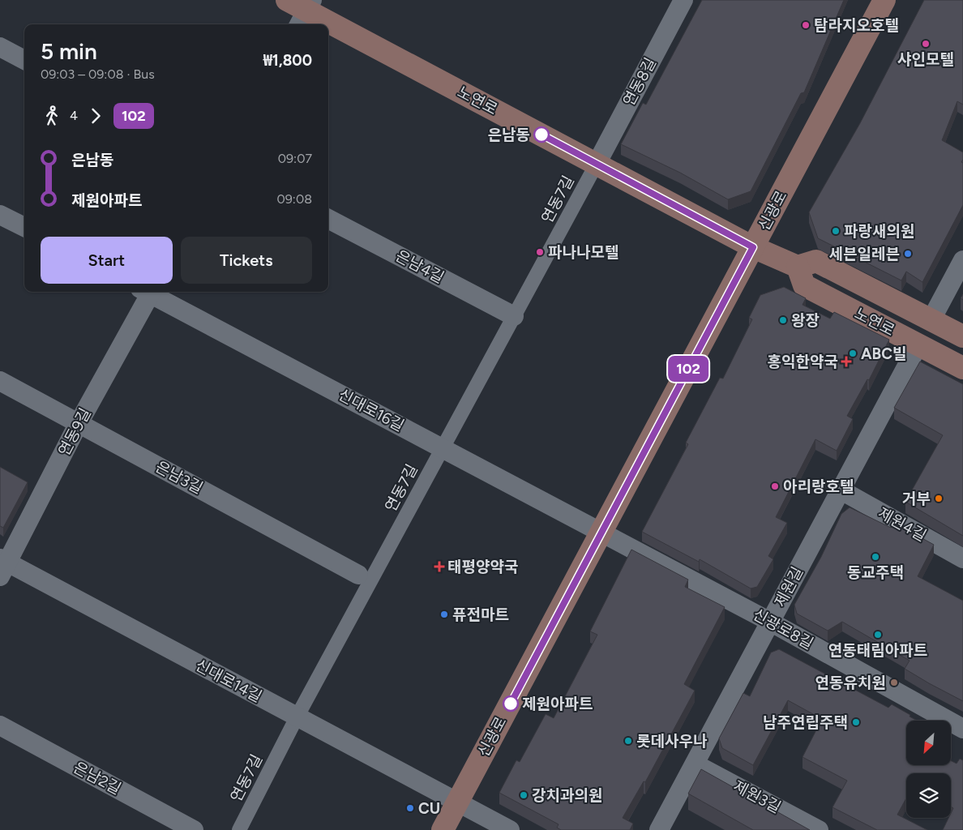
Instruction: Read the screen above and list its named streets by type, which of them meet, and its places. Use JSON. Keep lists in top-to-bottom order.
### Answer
{
  "streets": {
    "main road": ["노연로", "신광로"],
    "street": [
      "연동8길",
      "연동7길",
      "은남4길",
      "신대로16길",
      "연동9길",
      "은남3길",
      "제원4길",
      "제원길",
      "신광로8길",
      "신대로14길",
      "은남2길",
      "제원3길"
    ]
  },
  "crossings": [
    ["연동8길", "노연로"],
    ["연동8길", "연동7길"],
    ["노연로", "연동7길"],
    ["노연로", "신광로"],
    ["노연로", "제원길"],
    ["연동7길", "은남4길"],
    ["연동7길", "신대로16길"],
    ["연동7길", "신대로14길"],
    ["신광로", "신대로16길"],
    ["신광로", "신광로8길"],
    ["신광로", "신대로14길"],
    ["신대로16길", "신광로8길"],
    ["연동9길", "은남3길"],
    ["연동9길", "신대로14길"],
    ["제원4길", "제원길"],
    ["제원길", "신광로8길"],
    ["제원길", "제원3길"]
  ],
  "places": {
    "other": [
      "탐라지오호텔",
      "샤인모텔",
      "은남동",
      "파랑새의원",
      "파나나모텔",
      "세븐일레븐",
      "왕장",
      "ABC빌",
      "아리랑호텔",
      "거부",
      "동교주택",
      "퓨전마트",
      "연동태림아파트",
      "연동유치원",
      "제원아파트",
      "남주연립주택",
      "롯데사우나",
      "강치과의원",
      "CU"
    ],
    "health": ["홍익한약국", "태평양약국"]
  },
  "lines": ["bus line 102"],
  "north": "bottom left",
  "page": {
    "on_map": "102",
    "heading": ["5 min", "09:03 – 09:08 · Bus", "₩1,800"],
    "legs": ["4", "102"],
    "list": [
      {
        "name": "은남동",
        "value": "09:07"
      },
      {
        "name": "제원아파트",
        "value": "09:08"
      }
    ],
    "buttons": ["Start", "Tickets"]
  }
}
